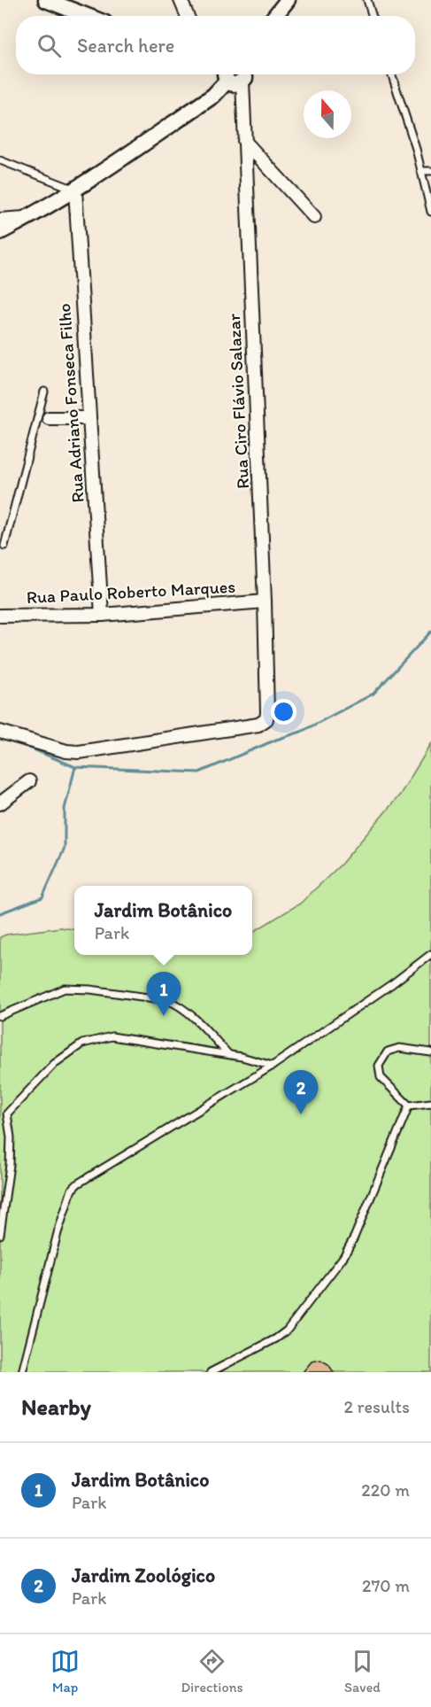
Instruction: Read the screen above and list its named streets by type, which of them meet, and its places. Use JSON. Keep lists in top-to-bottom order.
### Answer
{
  "streets": {
    "street": ["Rua Ciro Flávio Salazar", "Rua Adriano Fonseca Filho", "Rua Paulo Roberto Marques"]
  },
  "crossings": [
    ["Rua Ciro Flávio Salazar", "Rua Paulo Roberto Marques"],
    ["Rua Adriano Fonseca Filho", "Rua Paulo Roberto Marques"]
  ],
  "north": "top",
  "page": {
    "search": "Search here",
    "popup": ["Jardim Botânico", "Park"],
    "pins": ["1", "2"],
    "heading": ["Nearby", "2 results"],
    "list": [
      {
        "mark": "1",
        "name": "Jardim Botânico",
        "note": "Park",
        "value": "220 m"
      },
      {
        "mark": "2",
        "name": "Jardim Zoológico",
        "note": "Park",
        "value": "270 m"
      }
    ],
    "nav": ["Map", "Directions", "Saved"]
  }
}
